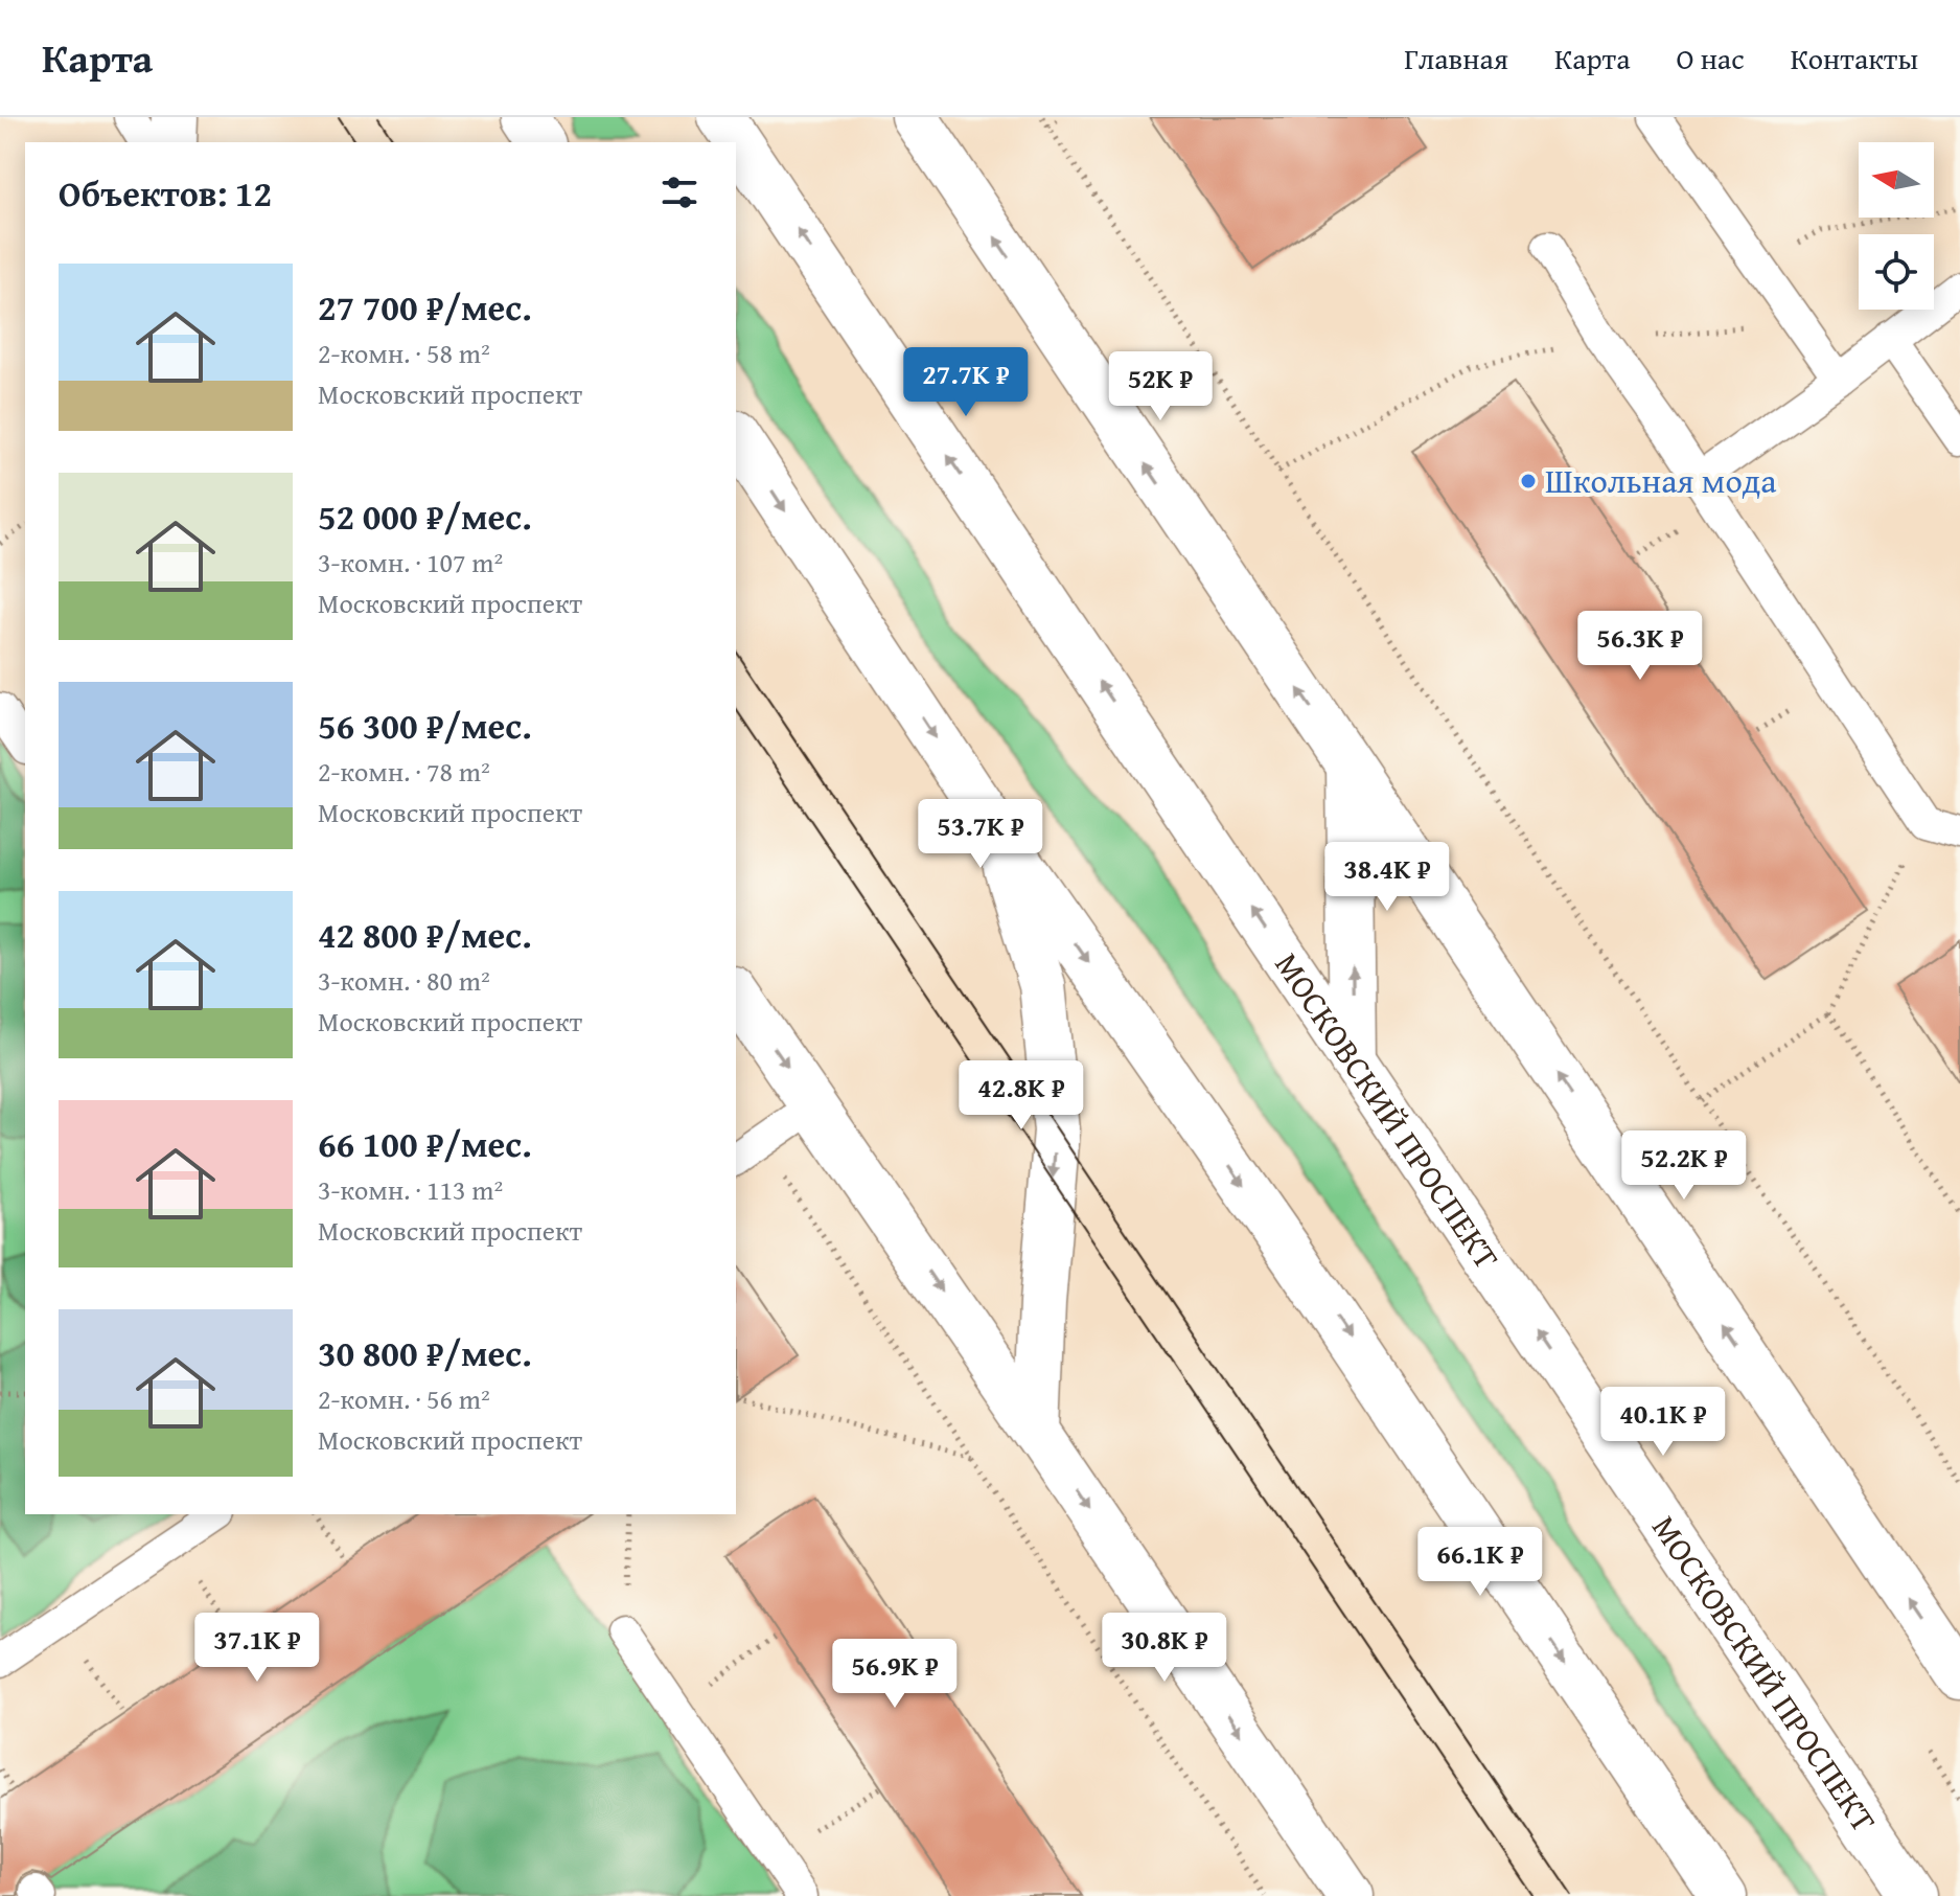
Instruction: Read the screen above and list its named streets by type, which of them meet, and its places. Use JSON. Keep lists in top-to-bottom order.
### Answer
{
  "streets": {
    "main road": ["МОСКОВСКИЙ ПРОСПЕКТ"]
  },
  "places": ["Школьная мода"],
  "north": "left",
  "page": {
    "header": "Карта",
    "nav": [
      "Главная",
      "Карта",
      "О нас",
      "Контакты"
    ],
    "heading": "Объектов: 12",
    "list": [
      {
        "name": "27 700 ₽/мес.",
        "note": "2-комн. · 58 m² · Московский проспект"
      },
      {
        "name": "52 000 ₽/мес.",
        "note": "3-комн. · 107 m² · Московский проспект"
      },
      {
        "name": "56 300 ₽/мес.",
        "note": "2-комн. · 78 m² · Московский проспект"
      },
      {
        "name": "42 800 ₽/мес.",
        "note": "3-комн. · 80 m² · Московский проспект"
      },
      {
        "name": "66 100 ₽/мес.",
        "note": "3-комн. · 113 m² · Московский проспект"
      },
      {
        "name": "30 800 ₽/мес.",
        "note": "2-комн. · 56 m² · Московский проспект"
      }
    ],
    "price": [
      "27.7K ₽",
      "52K ₽",
      "56.3K ₽",
      "53.7K ₽",
      "38.4K ₽",
      "42.8K ₽",
      "52.2K ₽",
      "40.1K ₽",
      "66.1K ₽",
      "37.1K ₽",
      "30.8K ₽",
      "56.9K ₽"
    ]
  }
}
